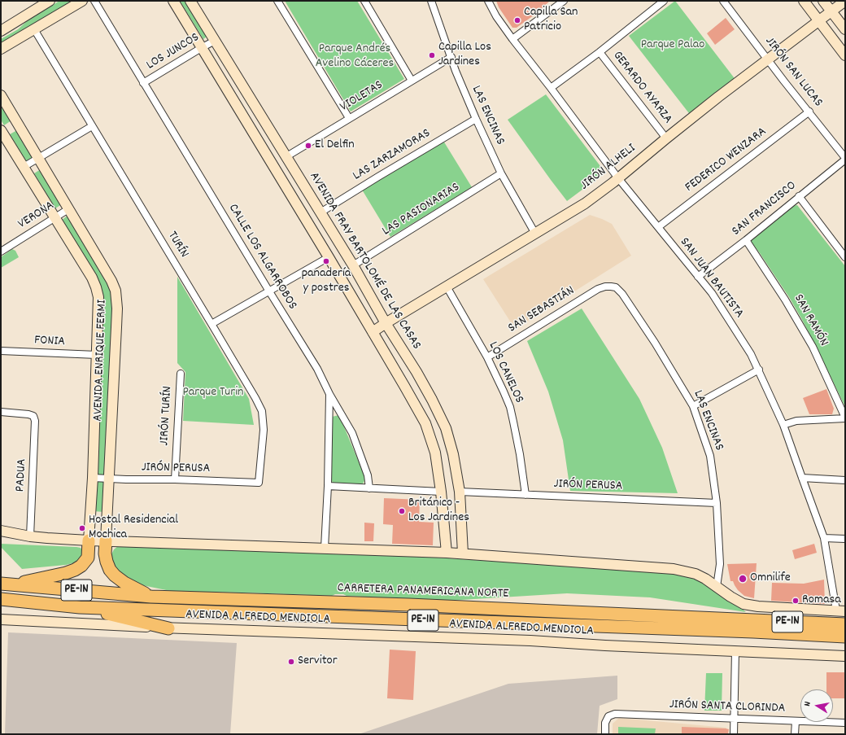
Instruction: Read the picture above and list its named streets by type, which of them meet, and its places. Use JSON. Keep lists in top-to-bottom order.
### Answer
{
  "streets": {
    "highway": ["PE-1N", "CARRETERA PANAMERICANA NORTE"],
    "street": [
      "LOS JUNCOS",
      "JIRÓN SAN LUCAS",
      "GERARDO AYARZA",
      "VIOLETAS",
      "LAS ENCINAS",
      "LAS ZARZAMORAS",
      "FEDERICO WENZARA",
      "JIRÓN ALHELI",
      "SAN FRANCISCO",
      "LAS PASIONARIAS",
      "VERONA",
      "TURÍN",
      "CALLE LOS ALGARROBOS",
      "AVENIDA FRAY BARTOLOMÉ DE LAS CASAS",
      "SAN JUAN BAUTISTA",
      "SAN SEBASTIÁN",
      "SAN RAMÓN",
      "FONIA",
      "AVENIDA ENRIQUE FERMI",
      "LOS CANELOS",
      "JIRÓN TURÍN",
      "JIRÓN PERUSA",
      "PADUA",
      "AVENIDA ALFREDO MENDIOLA",
      "JIRÓN SANTA CLORINDA"
    ]
  },
  "crossings": [
    ["LOS JUNCOS", "CALLE LOS ALGARROBOS"],
    ["LOS JUNCOS", "AVENIDA FRAY BARTOLOMÉ DE LAS CASAS"],
    ["JIRÓN SAN LUCAS", "FEDERICO WENZARA"],
    ["JIRÓN SAN LUCAS", "JIRÓN ALHELI"],
    ["JIRÓN SAN LUCAS", "SAN FRANCISCO"],
    ["GERARDO AYARZA", "JIRÓN ALHELI"],
    ["VIOLETAS", "LAS ENCINAS"],
    ["VIOLETAS", "AVENIDA FRAY BARTOLOMÉ DE LAS CASAS"],
    ["LAS ENCINAS", "LAS ZARZAMORAS"],
    ["LAS ENCINAS", "JIRÓN ALHELI"],
    ["LAS ENCINAS", "LAS PASIONARIAS"],
    ["LAS ENCINAS", "SAN SEBASTIÁN"],
    ["LAS ENCINAS", "JIRÓN PERUSA"],
    ["LAS ZARZAMORAS", "AVENIDA FRAY BARTOLOMÉ DE LAS CASAS"],
    ["FEDERICO WENZARA", "SAN JUAN BAUTISTA"],
    ["JIRÓN ALHELI", "AVENIDA FRAY BARTOLOMÉ DE LAS CASAS"],
    ["JIRÓN ALHELI", "SAN JUAN BAUTISTA"],
    ["JIRÓN ALHELI", "LOS CANELOS"],
    ["SAN FRANCISCO", "SAN JUAN BAUTISTA"],
    ["SAN FRANCISCO", "SAN RAMÓN"],
    ["LAS PASIONARIAS", "AVENIDA FRAY BARTOLOMÉ DE LAS CASAS"],
    ["VERONA", "AVENIDA ENRIQUE FERMI"],
    ["TURÍN", "JIRÓN PERUSA"],
    ["AVENIDA FRAY BARTOLOMÉ DE LAS CASAS", "JIRÓN PERUSA"],
    ["SAN SEBASTIÁN", "LOS CANELOS"],
    ["FONIA", "AVENIDA ENRIQUE FERMI"],
    ["AVENIDA ENRIQUE FERMI", "JIRÓN PERUSA"],
    ["LOS CANELOS", "JIRÓN PERUSA"],
    ["JIRÓN TURÍN", "JIRÓN PERUSA"]
  ],
  "parks": ["Parque Palao", "Parque Andrés Avelino Cáceres", "Parque Turin"],
  "places": [
    "Capilla San Patricio",
    "Capilla Los Jardines",
    "El Delfin",
    "panadería y postres",
    "Británico - Los Jardines",
    "Hostal Residencial Mochica",
    "Omnilife",
    "Romasa",
    "Servitor"
  ],
  "north": "left"
}
